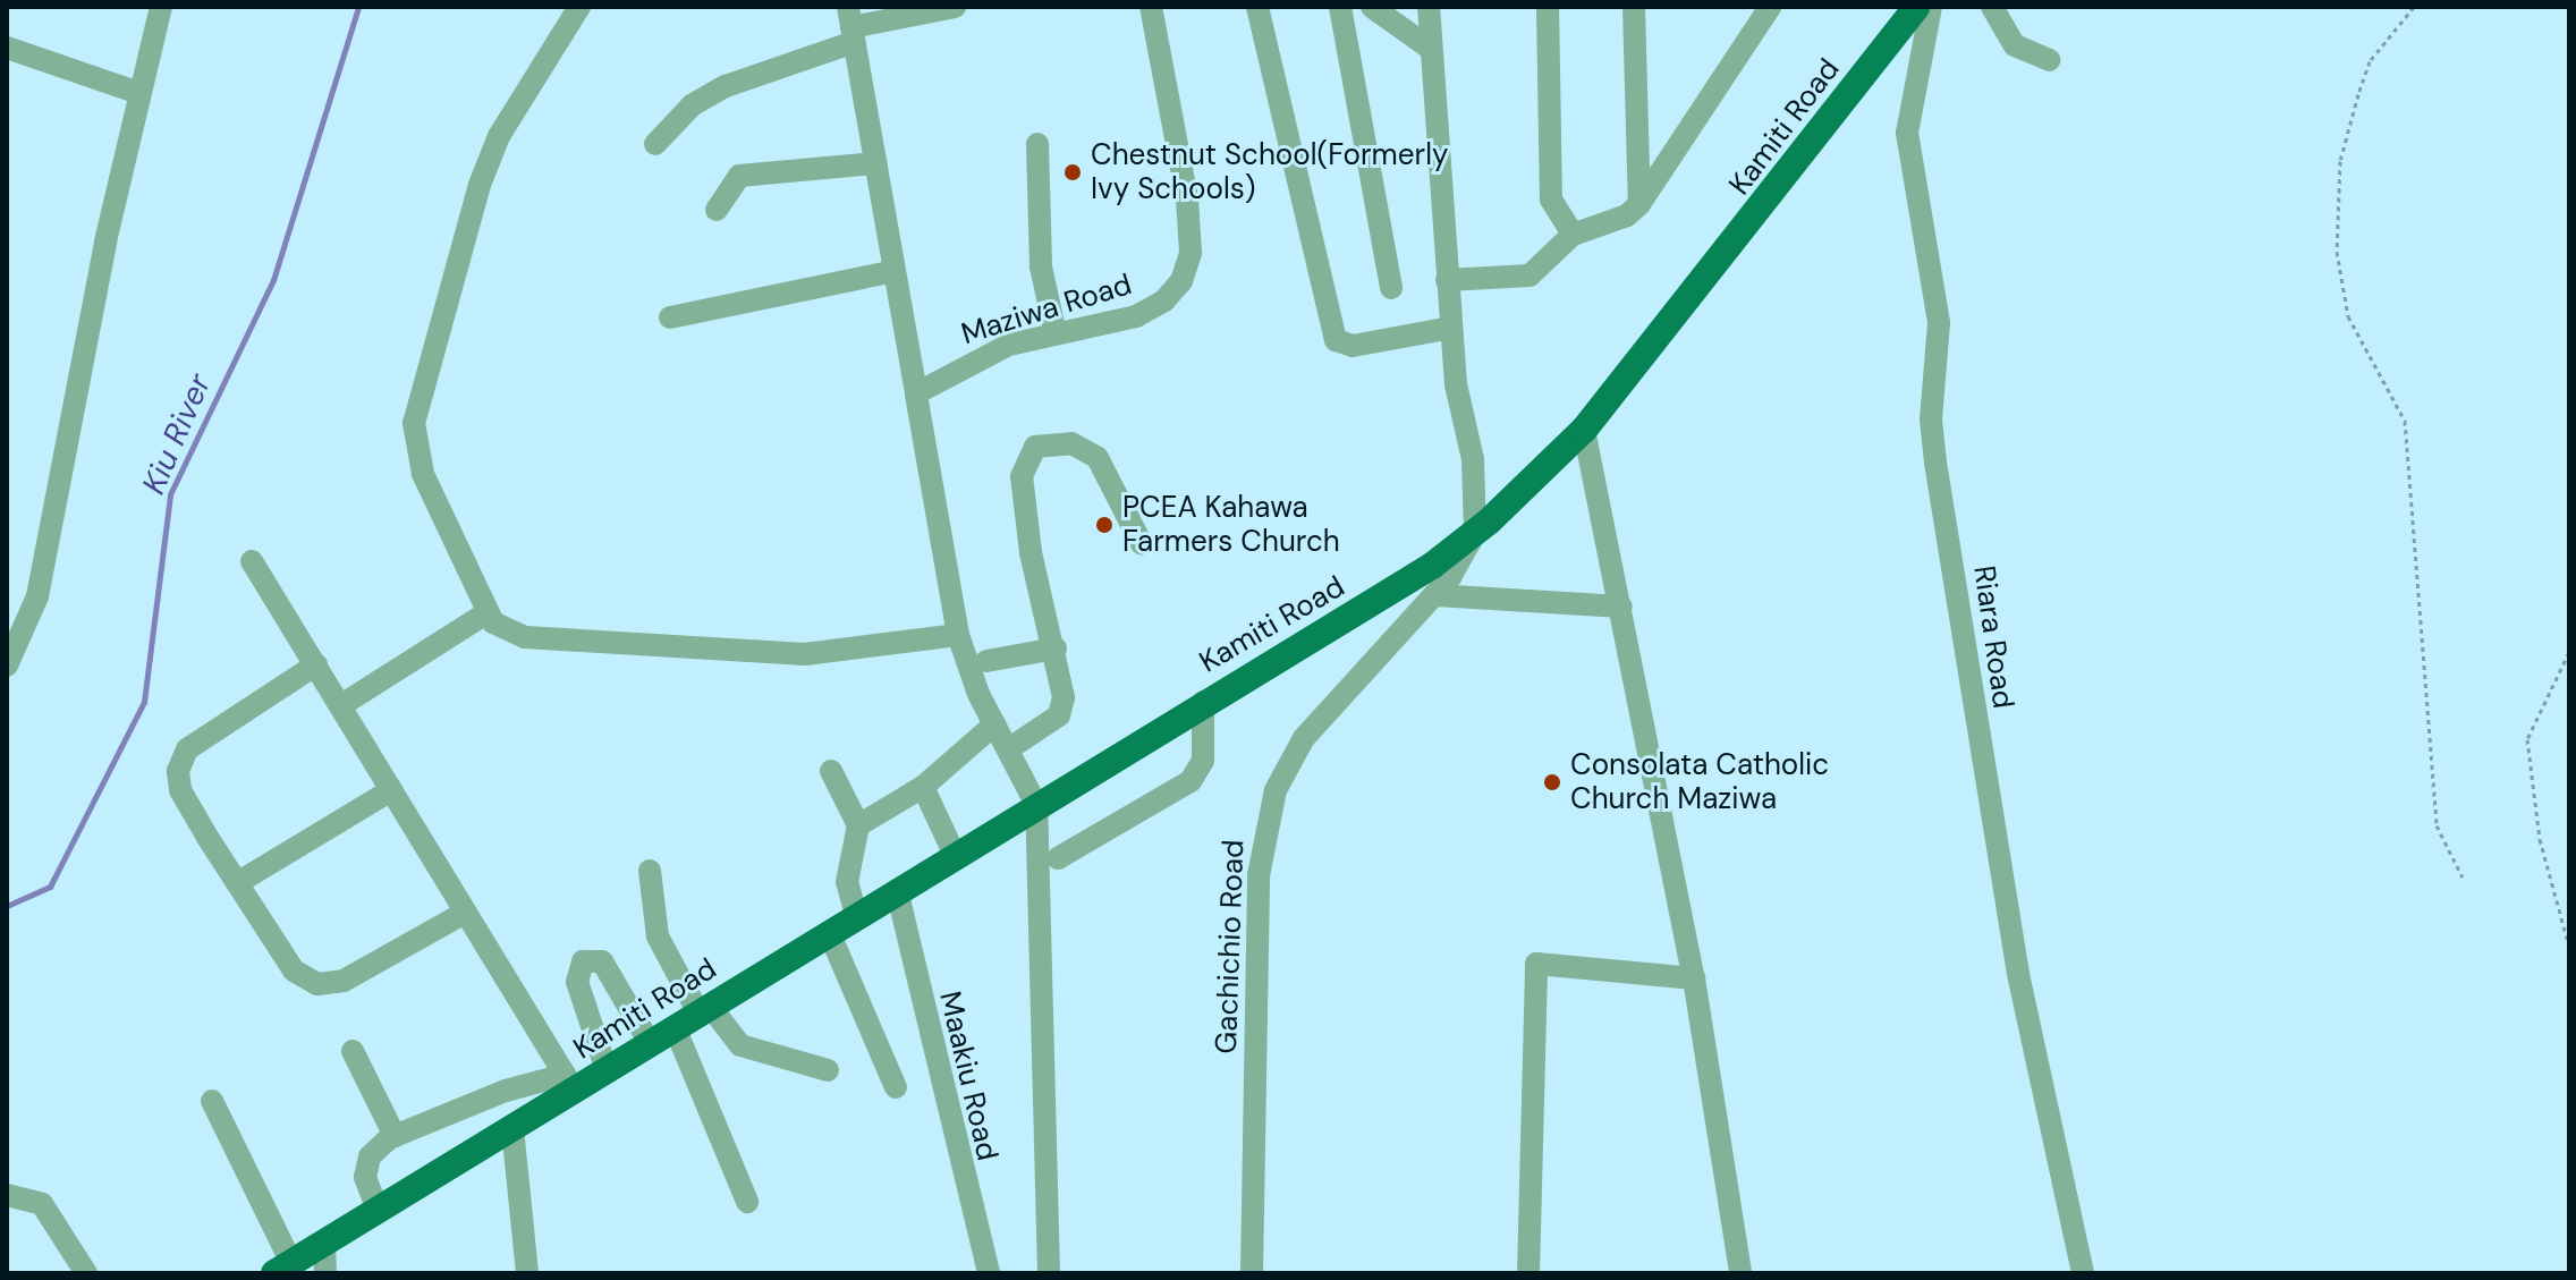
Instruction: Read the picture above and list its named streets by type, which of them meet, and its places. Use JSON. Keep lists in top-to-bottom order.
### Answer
{
  "streets": {
    "main road": ["Kamiti Road"],
    "street": [
      "Maziwa Road",
      "Riara Road",
      "Gachichio Road",
      "Maakiu Road"
    ]
  },
  "crossings": [
    ["Kamiti Road", "Gachichio Road"],
    ["Kamiti Road", "Maakiu Road"]
  ],
  "water": ["Kiu River"],
  "places": ["Chestnut School(Formerly Ivy Schools)", "PCEA Kahawa Farmers Church", "Consolata Catholic Church Maziwa"]
}
